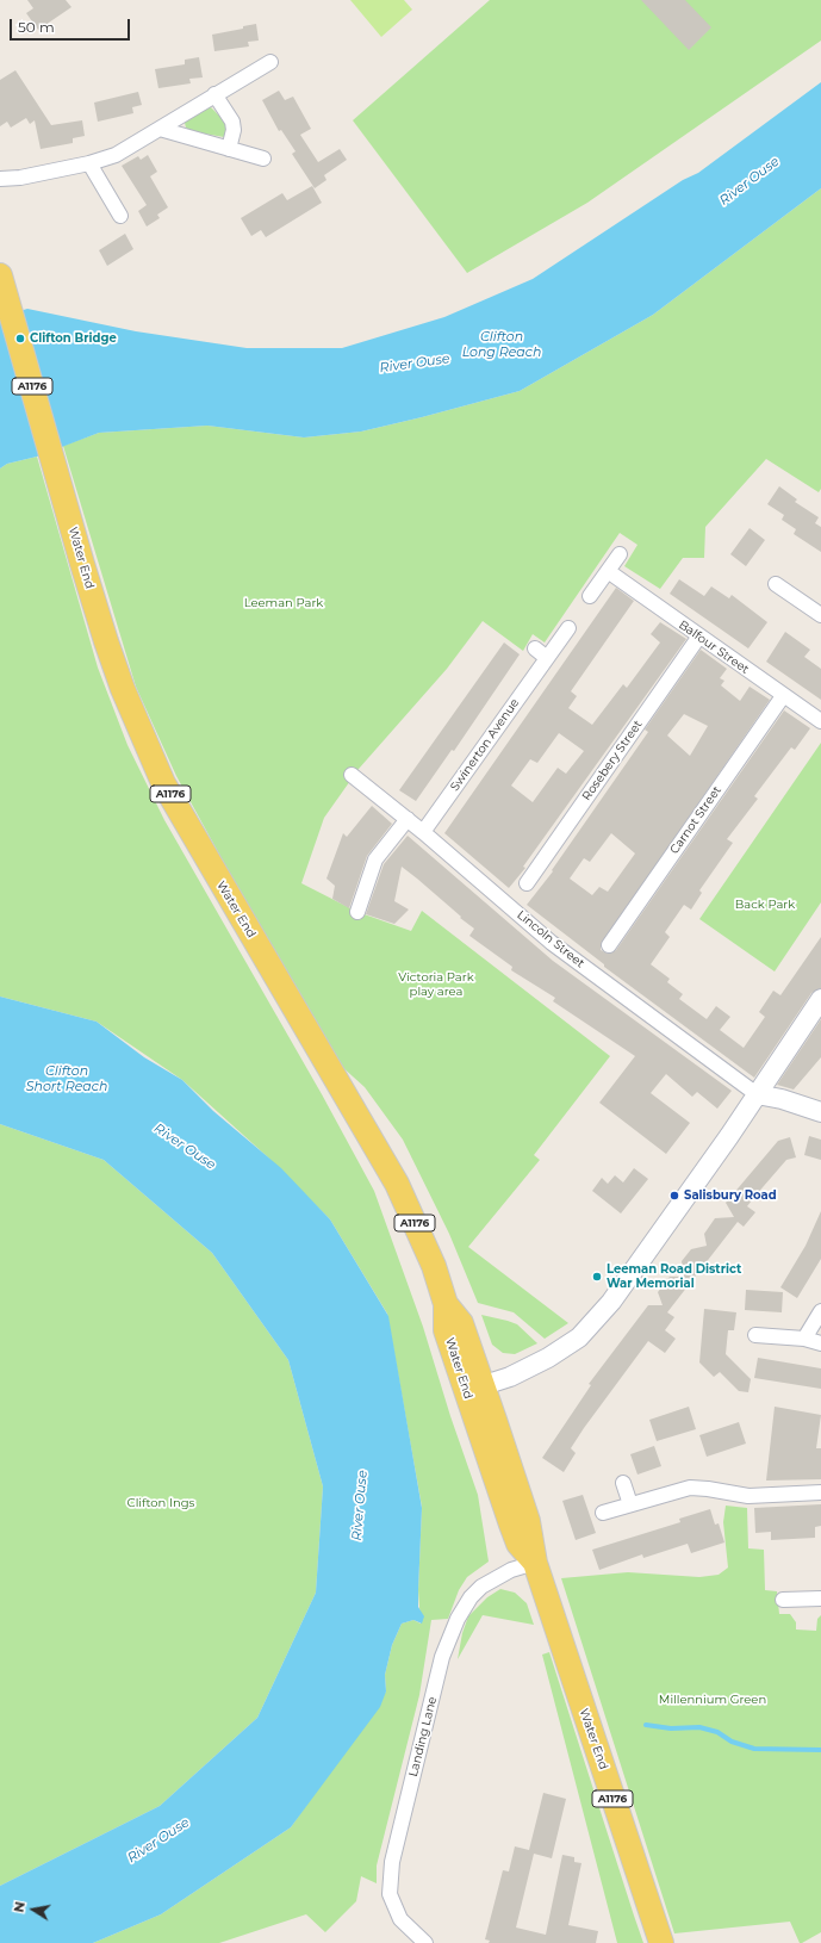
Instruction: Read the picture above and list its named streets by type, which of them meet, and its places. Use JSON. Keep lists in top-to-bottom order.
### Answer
{
  "streets": {
    "main road": ["A1176", "Water End"],
    "street": [
      "Balfour Street",
      "Swinerton Avenue",
      "Rosebery Street",
      "Carnot Street",
      "Lincoln Street",
      "Landing Lane"
    ]
  },
  "crossings": [
    ["Water End", "Landing Lane"],
    ["Balfour Street", "Rosebery Street"],
    ["Balfour Street", "Carnot Street"],
    ["Swinerton Avenue", "Lincoln Street"]
  ],
  "water": ["River Ouse", "Clifton Long Reach", "Clifton Short Reach"],
  "parks": [
    "Leeman Park",
    "Back Park",
    "Victoria Park play area",
    "Clifton Ings",
    "Millennium Green"
  ],
  "places": ["Clifton Bridge", "Salisbury Road", "Leeman Road District War Memorial"],
  "scale_bar": "50 m",
  "north": "left"
}
